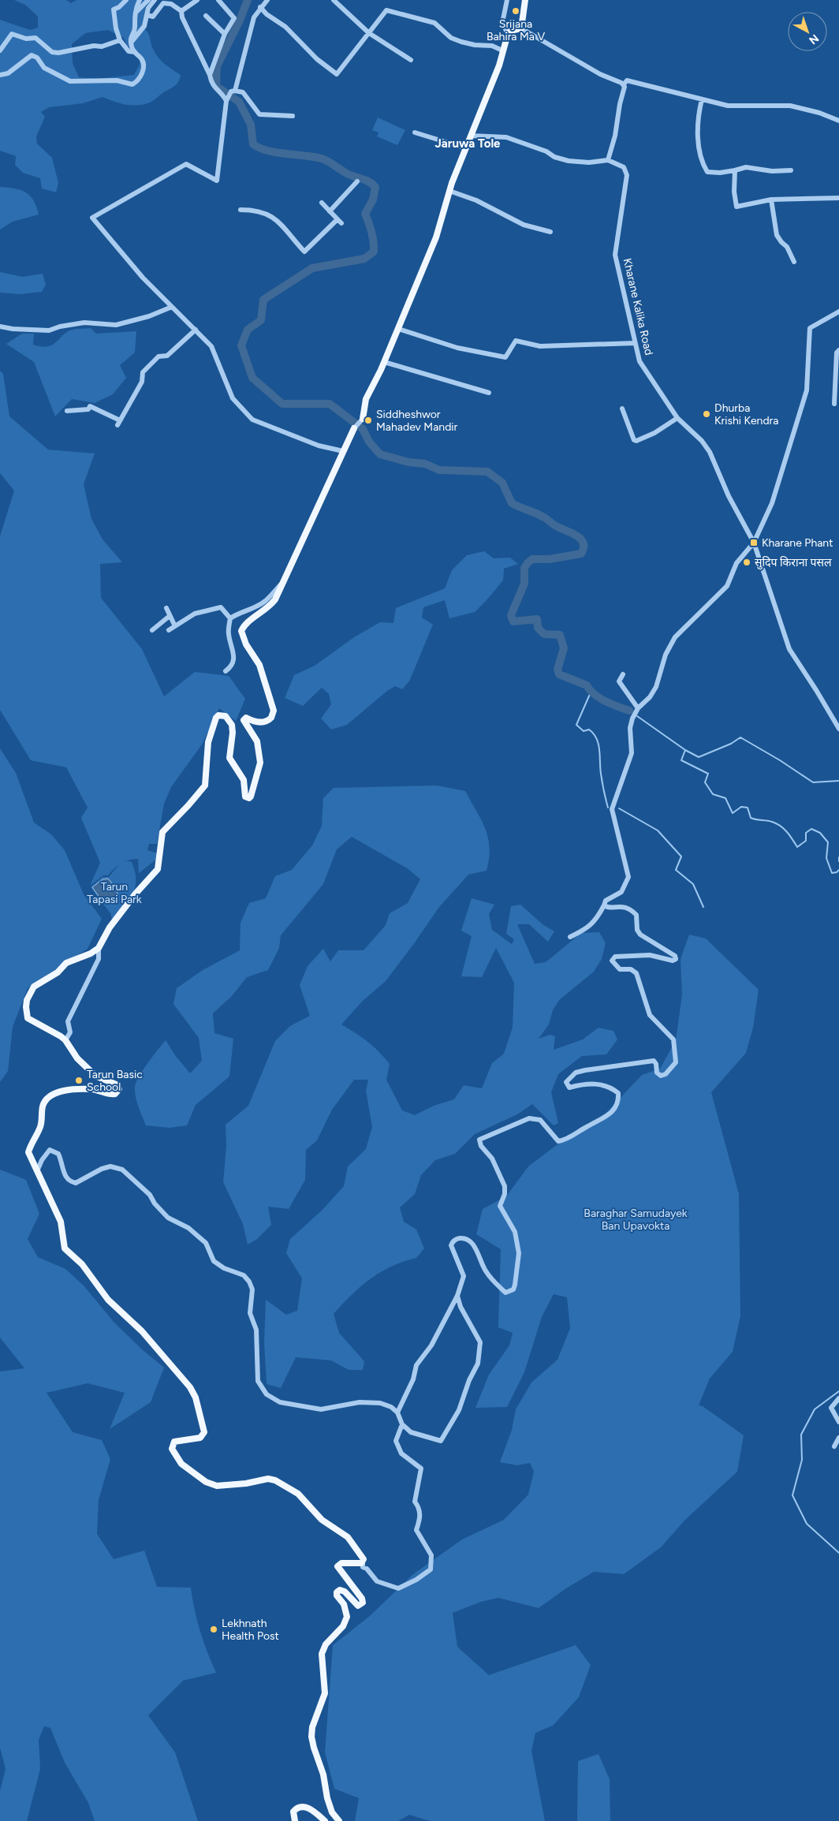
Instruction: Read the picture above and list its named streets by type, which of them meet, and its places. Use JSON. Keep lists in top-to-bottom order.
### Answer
{
  "streets": {
    "street": ["Kharane Kalika Road"]
  },
  "districts": ["Jaruwa Tole"],
  "parks": ["Tarun Tapasi Park", "Baraghar Samudayek Ban Upavokta"],
  "places": {
    "other": [
      "Srijana Bahira Ma V",
      "Dhurba Krishi Kendra",
      "Siddheshwor Mahadev Mandir",
      "सुदिप किराना पसल",
      "Tarun Basic School",
      "Lekhnath Health Post"
    ],
    "transit": ["Kharane Phant"]
  },
  "north": "bottom right"
}
